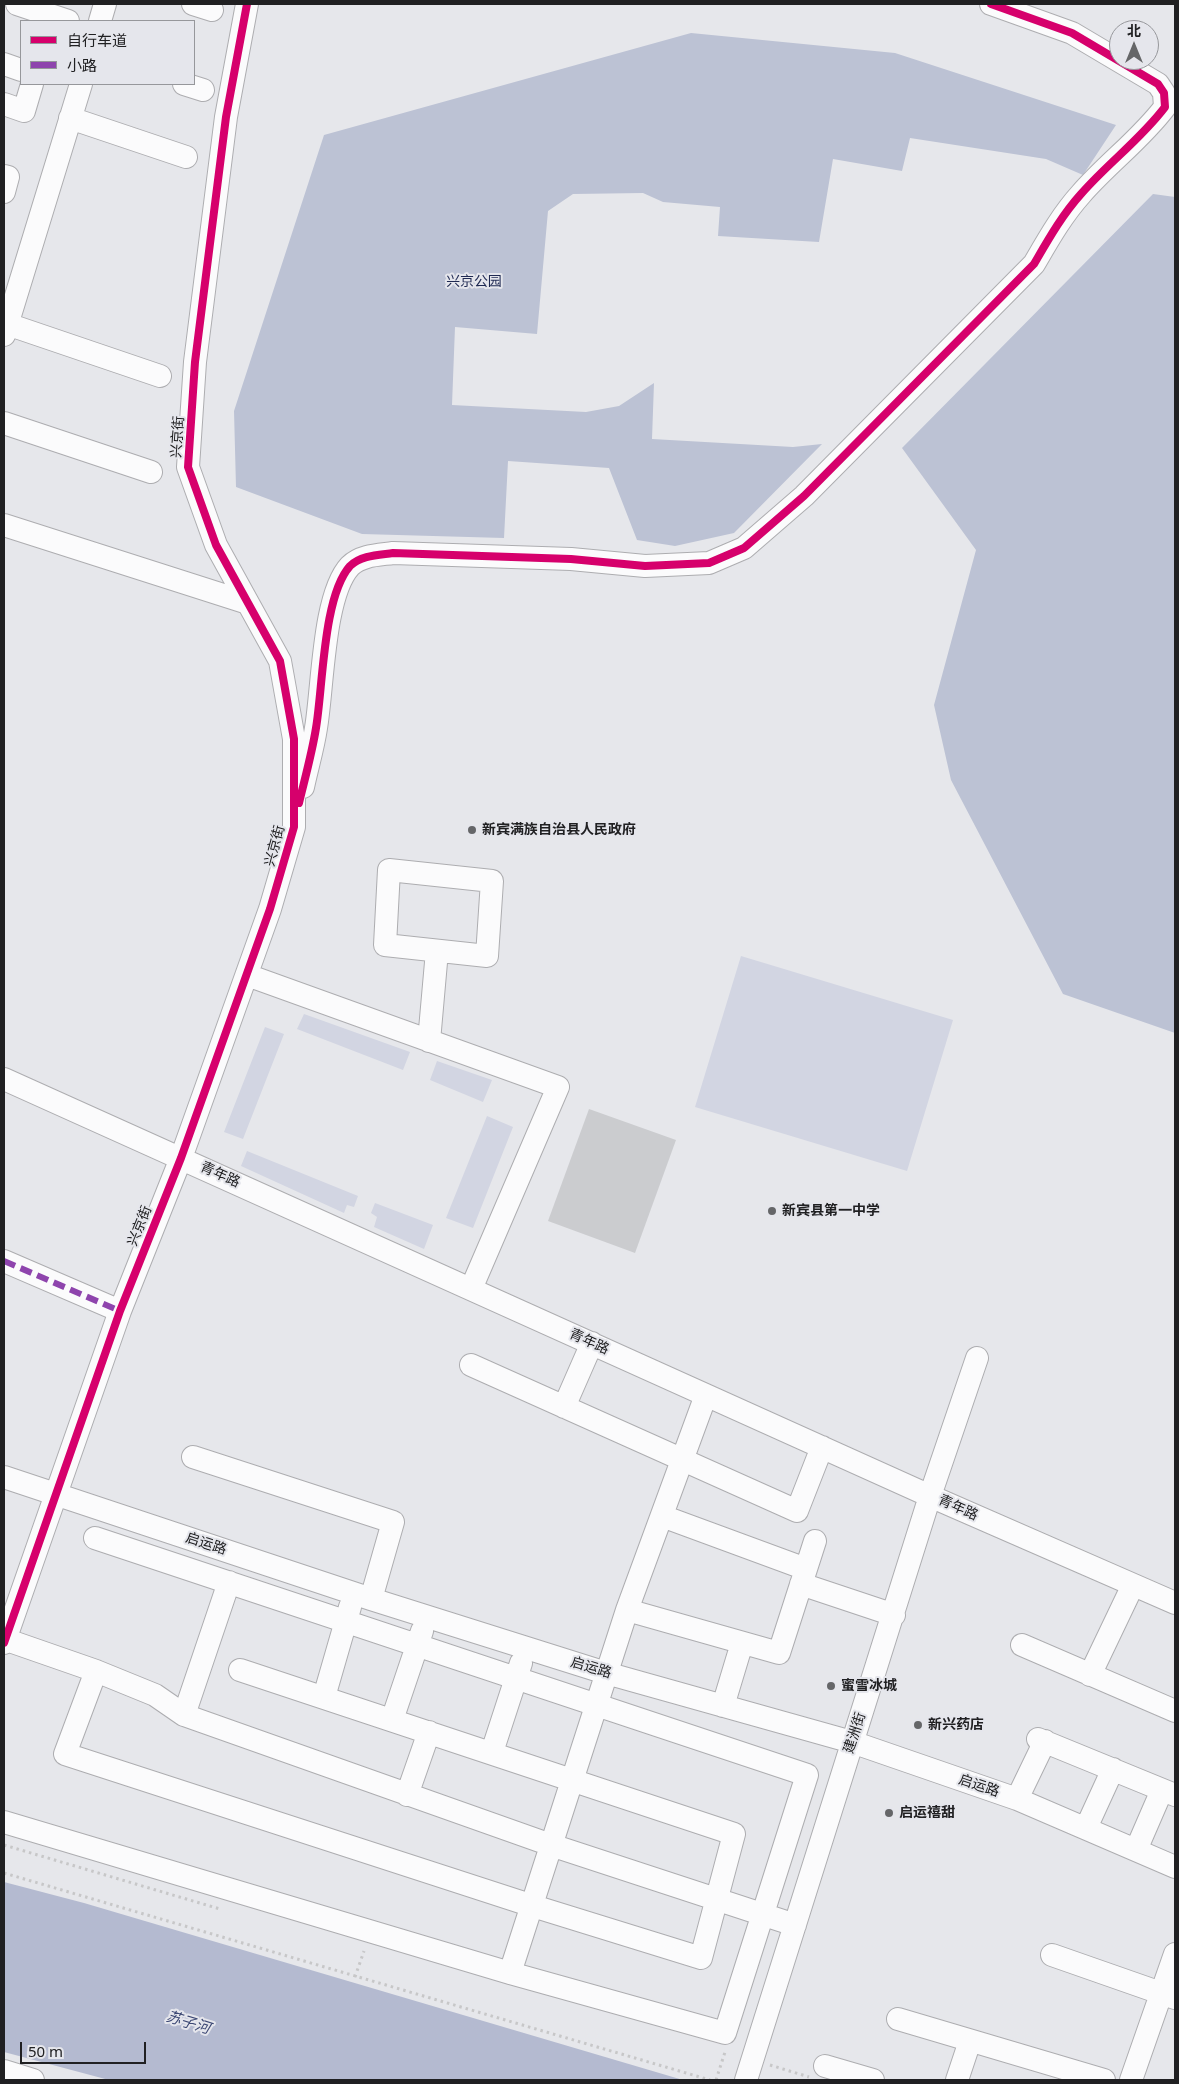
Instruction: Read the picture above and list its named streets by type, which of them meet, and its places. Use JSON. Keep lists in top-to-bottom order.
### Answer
{
  "streets": {
    "street": [
      "兴京街",
      "青年路",
      "启运路",
      "建洲街"
    ]
  },
  "crossings": [
    ["兴京街", "青年路"],
    ["兴京街", "启运路"],
    ["青年路", "建洲街"],
    ["启运路", "建洲街"]
  ],
  "water": ["苏子河"],
  "parks": ["兴京公园"],
  "places": [
    "新宾满族自治县人民政府",
    "新宾县第一中学",
    "蜜雪冰城",
    "新兴药店",
    "启运禧甜"
  ],
  "legend": ["自行车道", "小路"],
  "scale_bar": "50 m",
  "north": "top"
}
